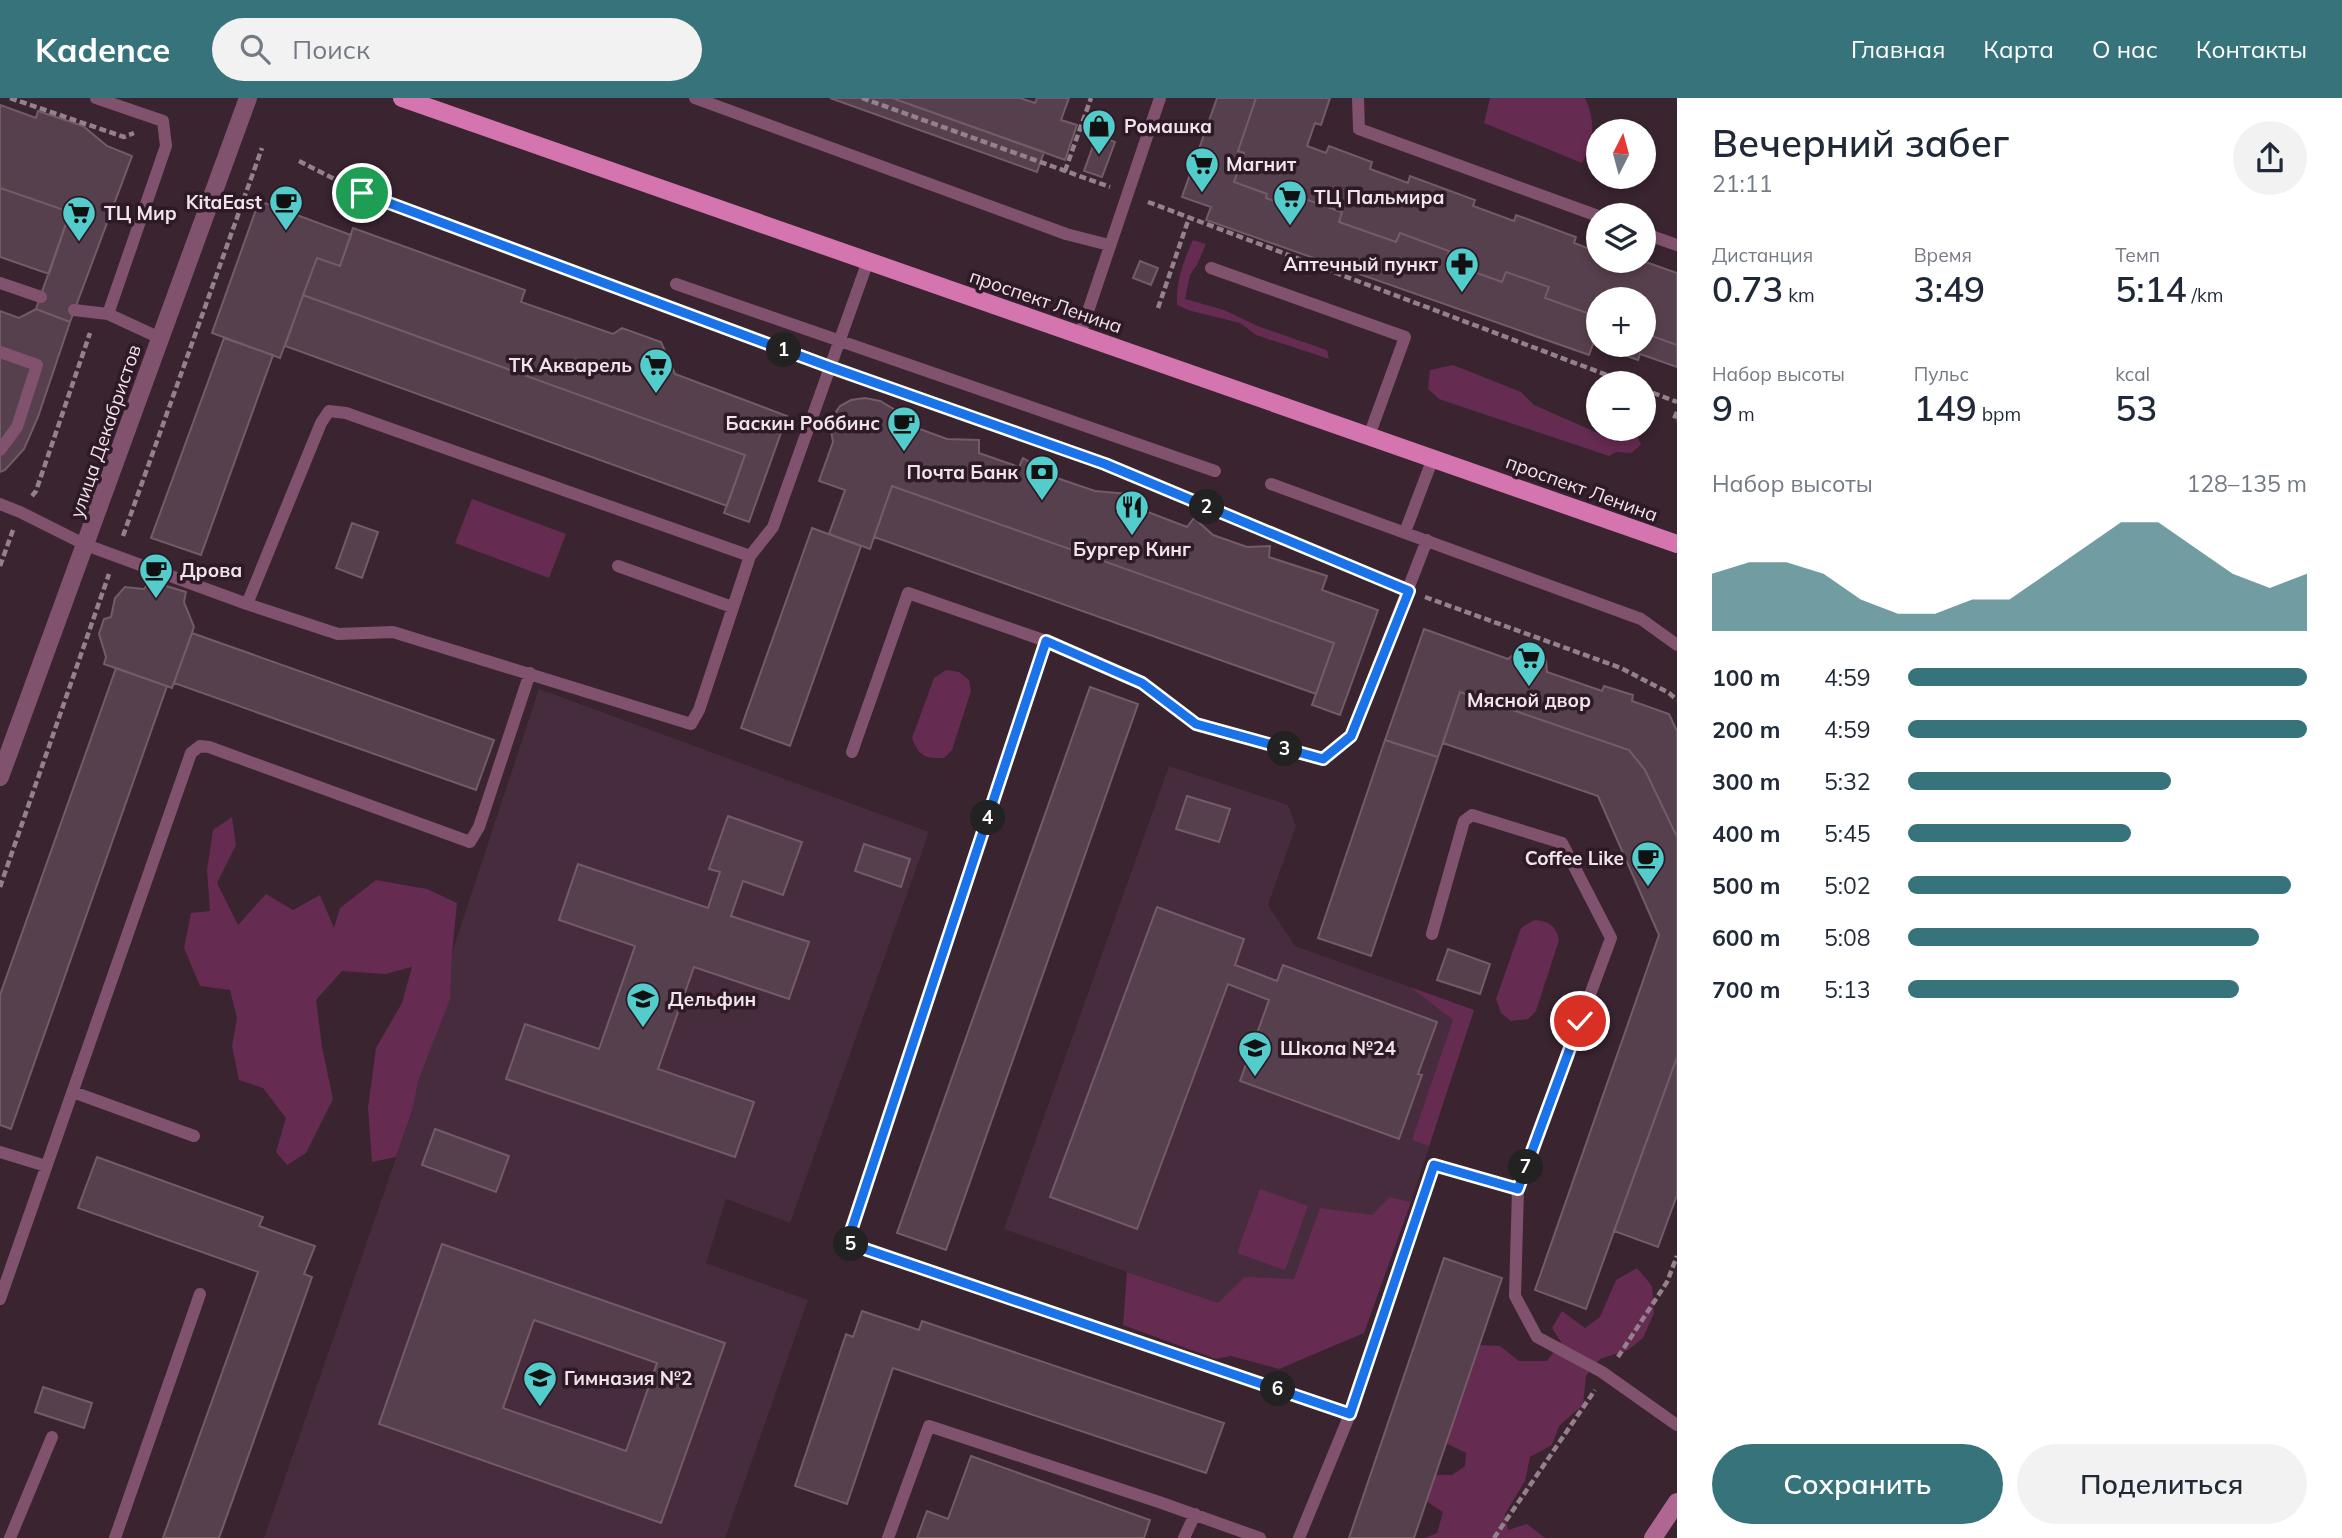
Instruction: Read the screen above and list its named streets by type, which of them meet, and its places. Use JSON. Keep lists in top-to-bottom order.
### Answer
{
  "streets": {
    "main road": ["проспект Ленина"],
    "street": ["улица Декабристов"]
  },
  "places": {
    "shop": ["Ромашка"],
    "supermarket": [
      "Магнит",
      "ТЦ Пальмира",
      "ТЦ Мир",
      "ТК Акварель",
      "Мясной двор"
    ],
    "cafe": [
      "KitaEast",
      "Баскин Роббинс",
      "Дрова",
      "Coffee Like"
    ],
    "pharmacy": ["Аптечный пункт"],
    "bank": ["Почта Банк"],
    "restaurant": ["Бургер Кинг"],
    "school or university": ["Дельфин", "Школа №24", "Гимназия №2"]
  },
  "north": "top",
  "page": {
    "header": "Kadence",
    "search": "Поиск",
    "nav": [
      "Главная",
      "Карта",
      "О нас",
      "Контакты"
    ],
    "heading": ["Вечерний забег", "21:11"],
    "map_buttons": ["+", "−"],
    "stats": [
      ["Дистанция", "0.73 km"],
      ["Время", "3:49"],
      ["Темп", "5:14 /km"],
      ["Набор высоты", "9 m"],
      ["Пульс", "149 bpm"],
      ["kcal", "53"]
    ],
    "pins": [
      "1",
      "2",
      "3",
      "4",
      "7",
      "5",
      "6"
    ],
    "chart": ["Набор высоты", "128–135 m"],
    "list": [
      {
        "name": "100 m",
        "note": "4:59"
      },
      {
        "name": "200 m",
        "note": "4:59"
      },
      {
        "name": "300 m",
        "note": "5:32"
      },
      {
        "name": "400 m",
        "note": "5:45"
      },
      {
        "name": "500 m",
        "note": "5:02"
      },
      {
        "name": "600 m",
        "note": "5:08"
      },
      {
        "name": "700 m",
        "note": "5:13"
      }
    ],
    "buttons": ["Сохранить", "Поделиться"]
  }
}
